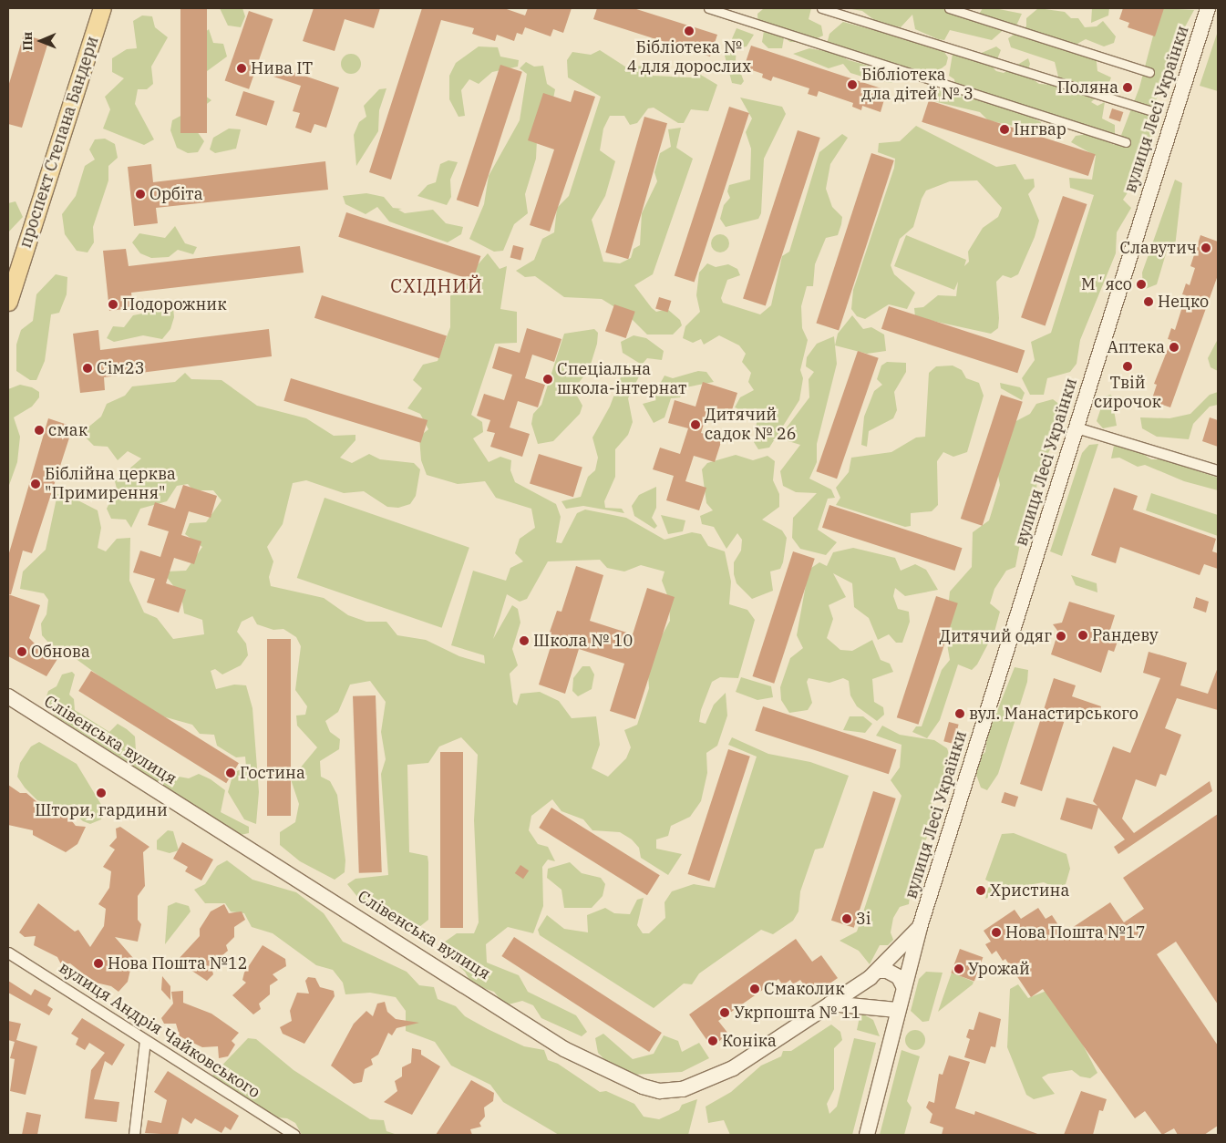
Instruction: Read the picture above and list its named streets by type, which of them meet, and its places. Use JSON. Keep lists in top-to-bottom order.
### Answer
{
  "streets": {
    "main road": ["вулиця Лесі Українки", "проспект Степана Бандери", "Слівенська вулиця"],
    "street": ["вулиця Андрія Чайковського"]
  },
  "crossings": [
    ["вулиця Лесі Українки", "Слівенська вулиця"]
  ],
  "districts": ["СХІДНИЙ"],
  "places": [
    "Бібліотека № 4 для дорослих",
    "Нива IT",
    "Бібліотека дла дітей № 3",
    "Поляна",
    "Інгвар",
    "Орбіта",
    "Славутич",
    "Мʼясо",
    "Нецко",
    "Подорожник",
    "Аптека",
    "Твій сирочок",
    "Сім23",
    "Спеціальна школа-інтернат",
    "Дитячий садок № 26",
    "смак",
    "Біблійна церква \"Примирення\"",
    "Рандеву",
    "Дитячий одяг",
    "Школа № 10",
    "Обнова",
    "вул. Манастирського",
    "Гостина",
    "Штори, гардини",
    "Христина",
    "3і",
    "Нова Пошта №17",
    "Нова Пошта №12",
    "Урожай",
    "Смаколик",
    "Укрпошта № 11",
    "Коніка"
  ],
  "north": "left"
}
